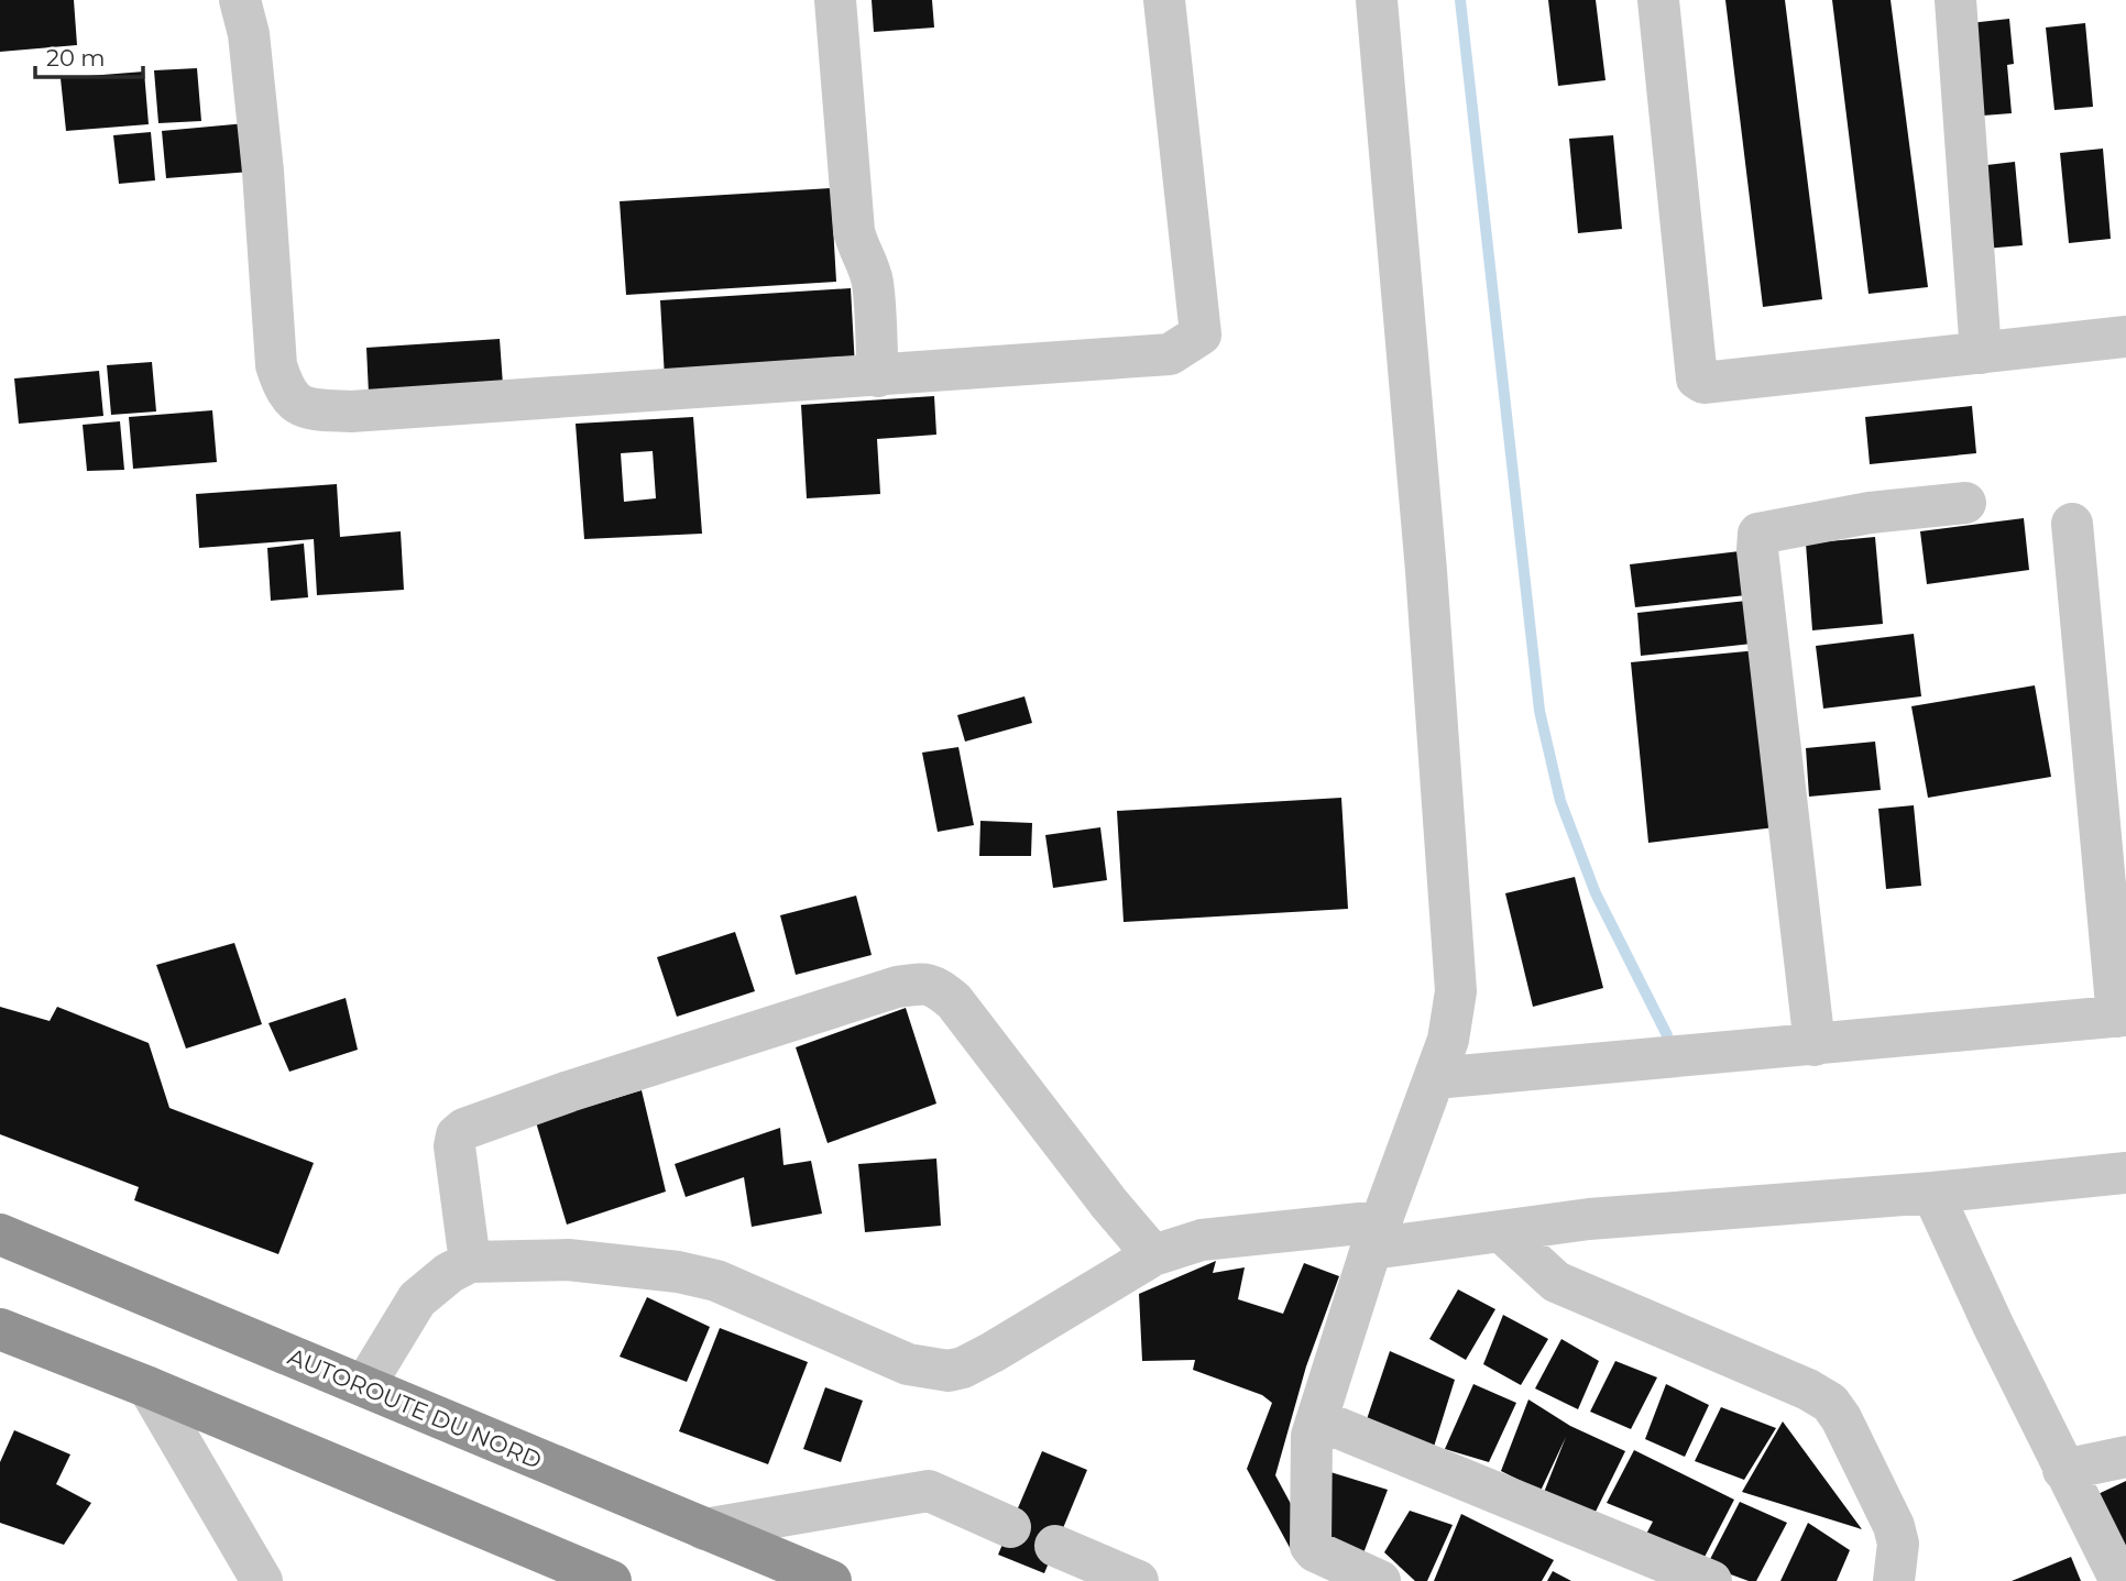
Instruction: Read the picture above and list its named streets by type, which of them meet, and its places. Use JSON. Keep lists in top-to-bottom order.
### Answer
{
  "streets": {
    "highway": ["AUTOROUTE DU NORD"]
  },
  "scale_bar": "20 m"
}
